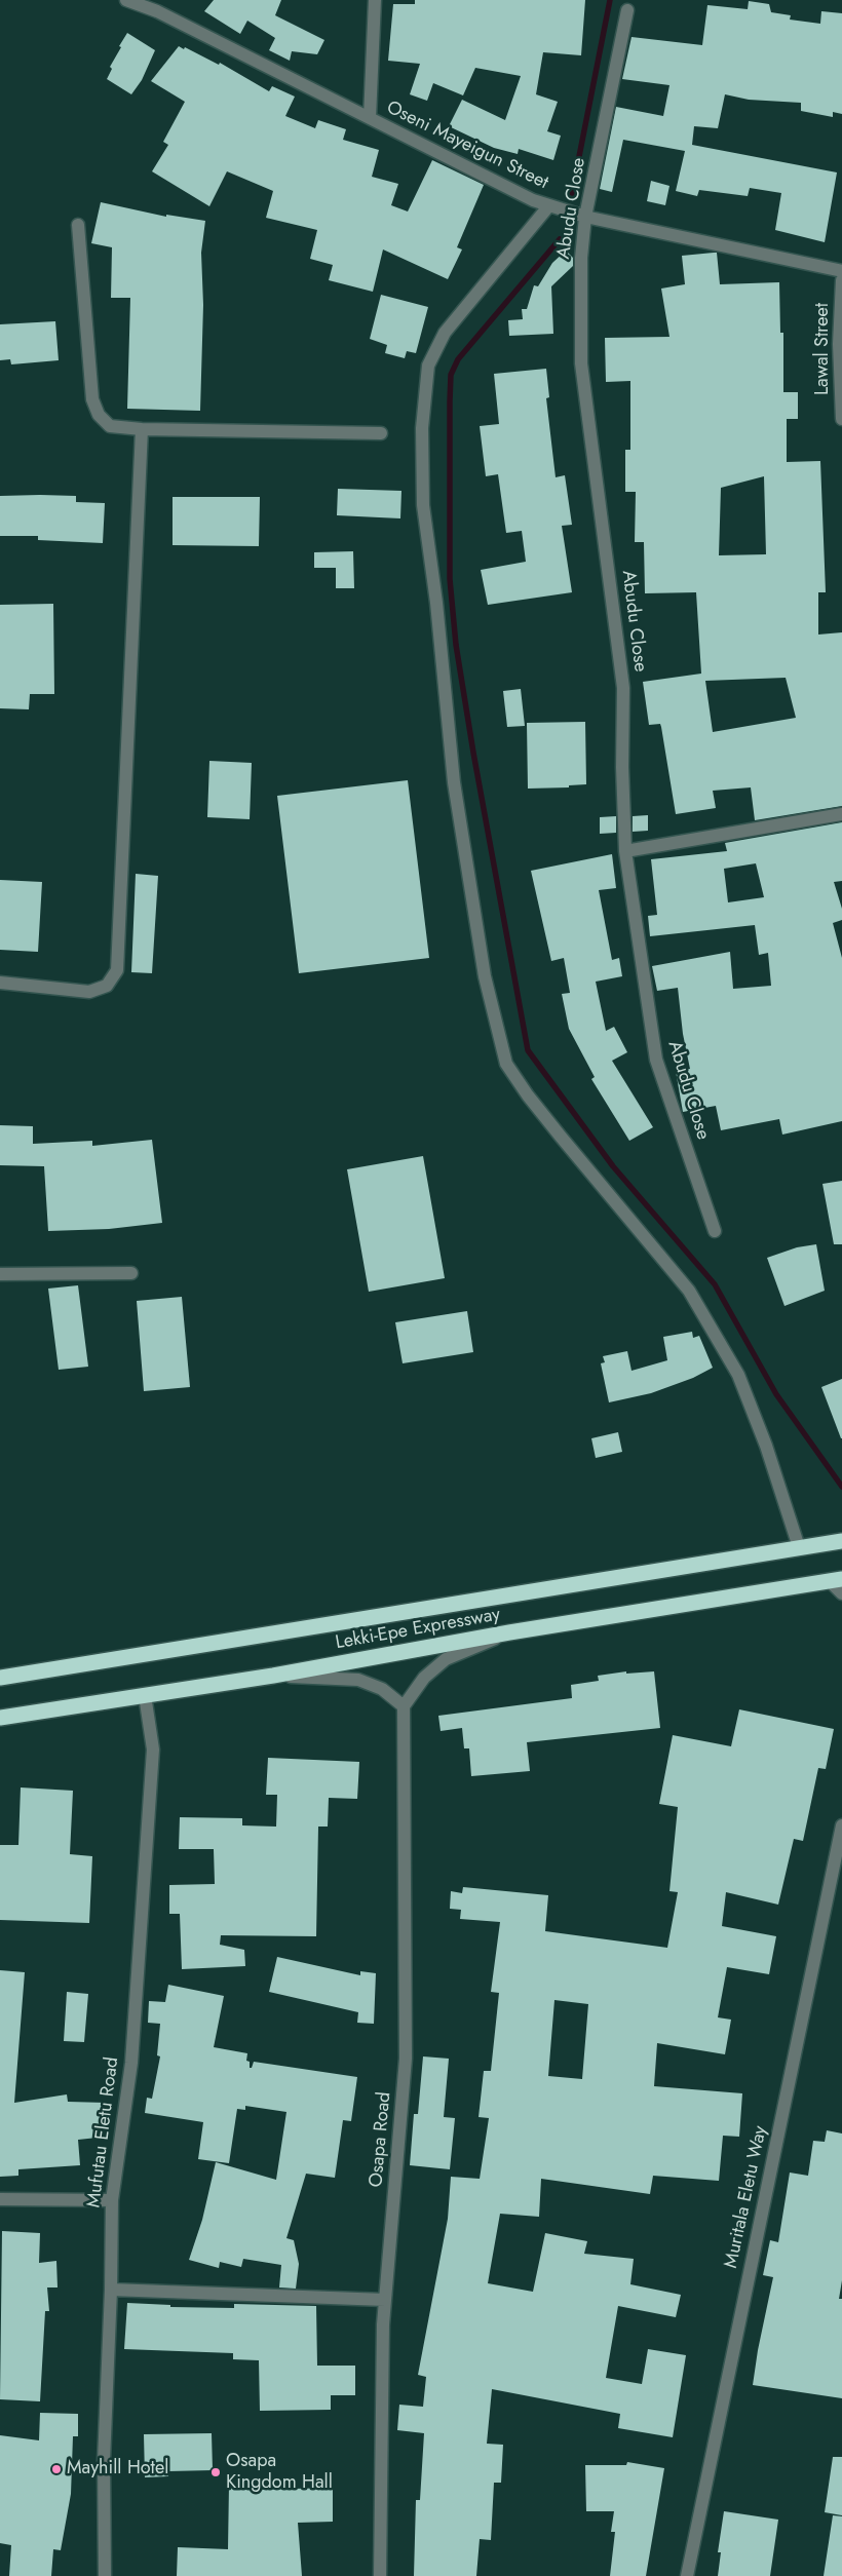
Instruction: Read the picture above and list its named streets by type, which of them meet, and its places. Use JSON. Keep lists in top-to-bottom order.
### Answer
{
  "streets": {
    "highway": ["Lekki-Epe Expressway"],
    "street": [
      "Oseni Mayeigun Street",
      "Abudu Close",
      "Lawal Street",
      "Mufutau Eletu Road",
      "Osapa Road",
      "Muritala Eletu Way"
    ]
  },
  "crossings": [
    ["Oseni Mayeigun Street", "Abudu Close"],
    ["Lekki-Epe Expressway", "Mufutau Eletu Road"]
  ],
  "places": ["Mayhill Hotel", "Osapa Kingdom Hall"]
}
